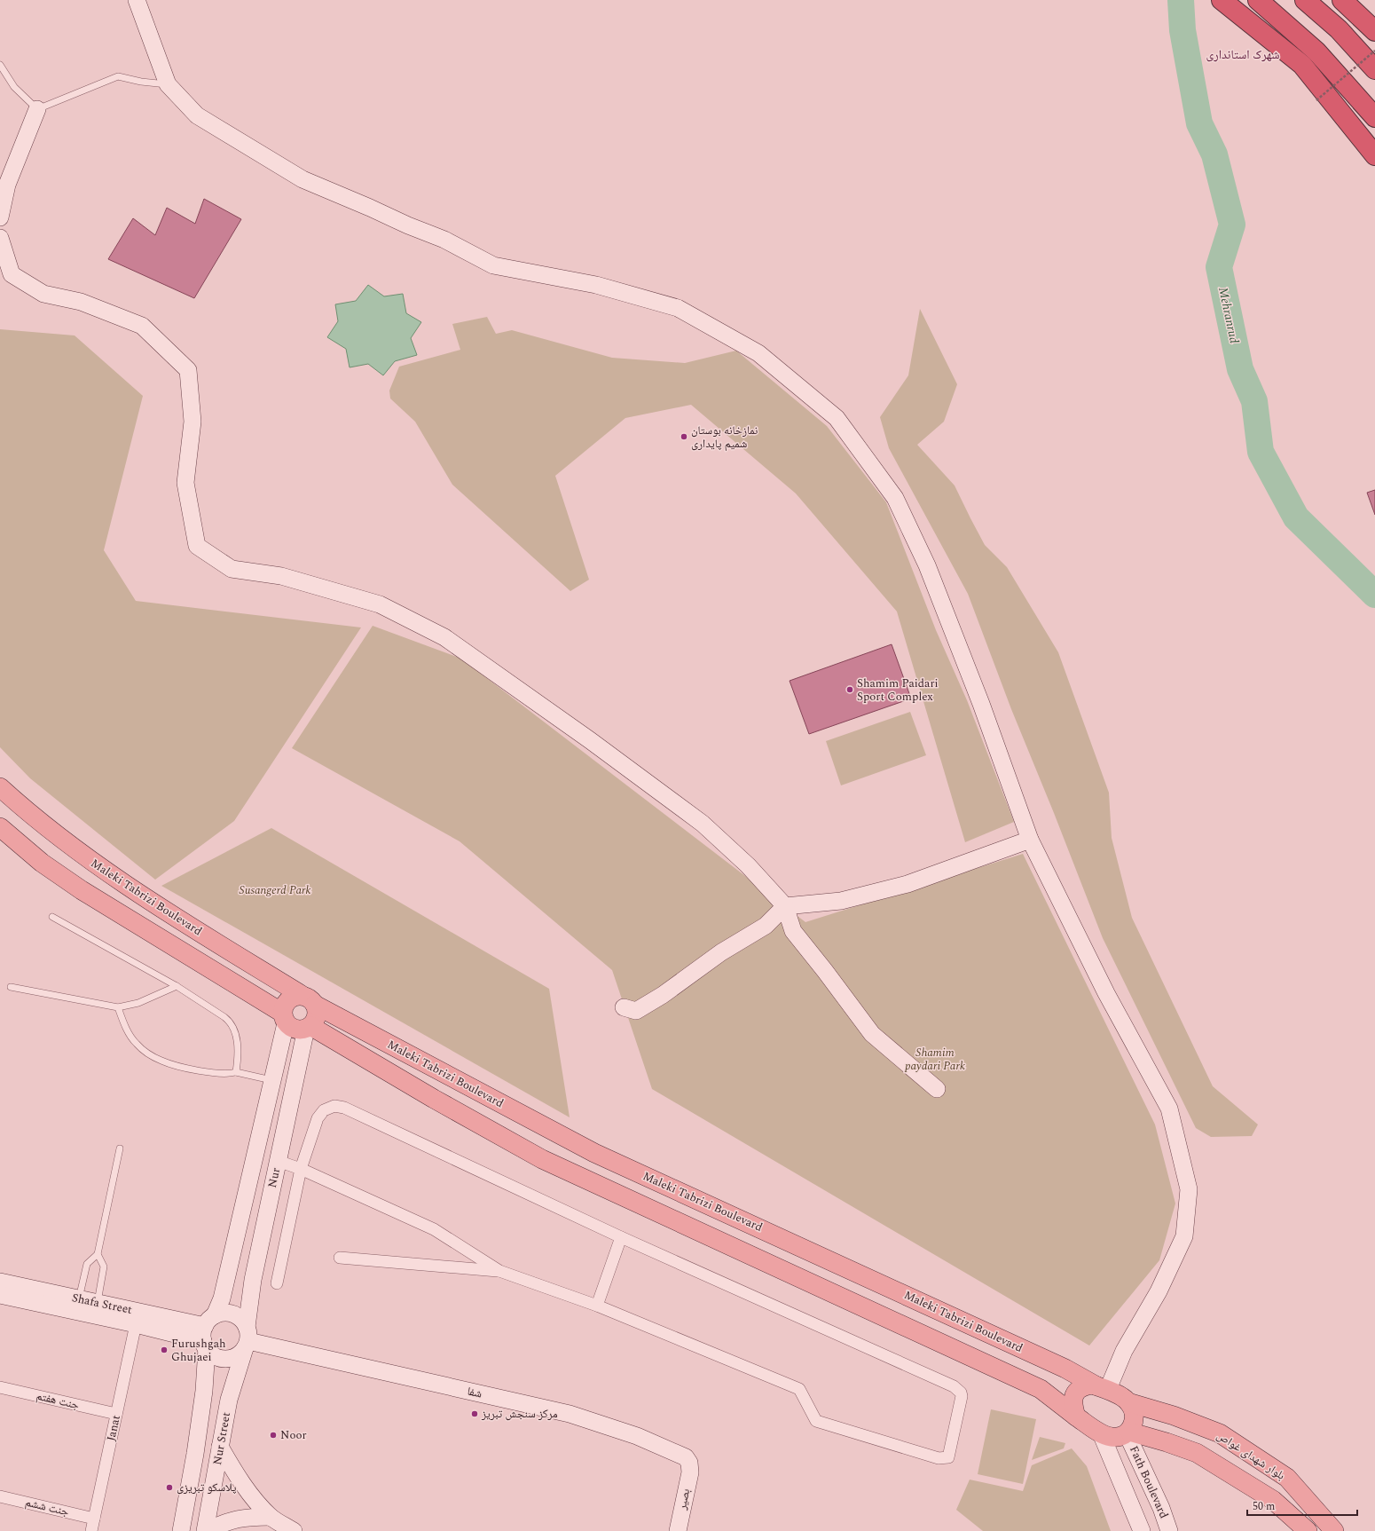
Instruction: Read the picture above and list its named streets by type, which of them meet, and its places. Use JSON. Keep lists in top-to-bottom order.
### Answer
{
  "streets": {
    "main road": ["Maleki Tabrizi Boulevard", "بلوار شهدای غواص"],
    "street": [
      "Nur",
      "Shafa Street",
      "شفا",
      "جنت هفتم",
      "Janat",
      "Nur Street",
      "Fath Boulevard",
      "بصیر",
      "جنت ششم"
    ]
  },
  "crossings": [
    ["Maleki Tabrizi Boulevard", "Nur"],
    ["Maleki Tabrizi Boulevard", "بلوار شهدای غواص"],
    ["Maleki Tabrizi Boulevard", "Fath Boulevard"],
    ["Nur", "Shafa Street"],
    ["Nur", "شفا"],
    ["Nur", "Nur Street"],
    ["Shafa Street", "شفا"],
    ["Shafa Street", "Janat"],
    ["Shafa Street", "Nur Street"],
    ["شفا", "Nur Street"],
    ["شفا", "بصیر"],
    ["جنت هفتم", "Janat"],
    ["Janat", "جنت ششم"],
    ["بلوار شهدای غواص", "Fath Boulevard"]
  ],
  "districts": ["شهرک استانداری"],
  "water": ["Mehranrud"],
  "parks": ["Susangerd Park", "Shamim paydari Park"],
  "places": [
    "نمازخانه بوستان شمیم پایداری",
    "Shamim Paidari Sport Complex",
    "Furushgah Ghujaei",
    "مرکز سنجش تبریز",
    "Noor",
    "پلاسکو تبریزی"
  ],
  "scale_bar": "50 m"
}
